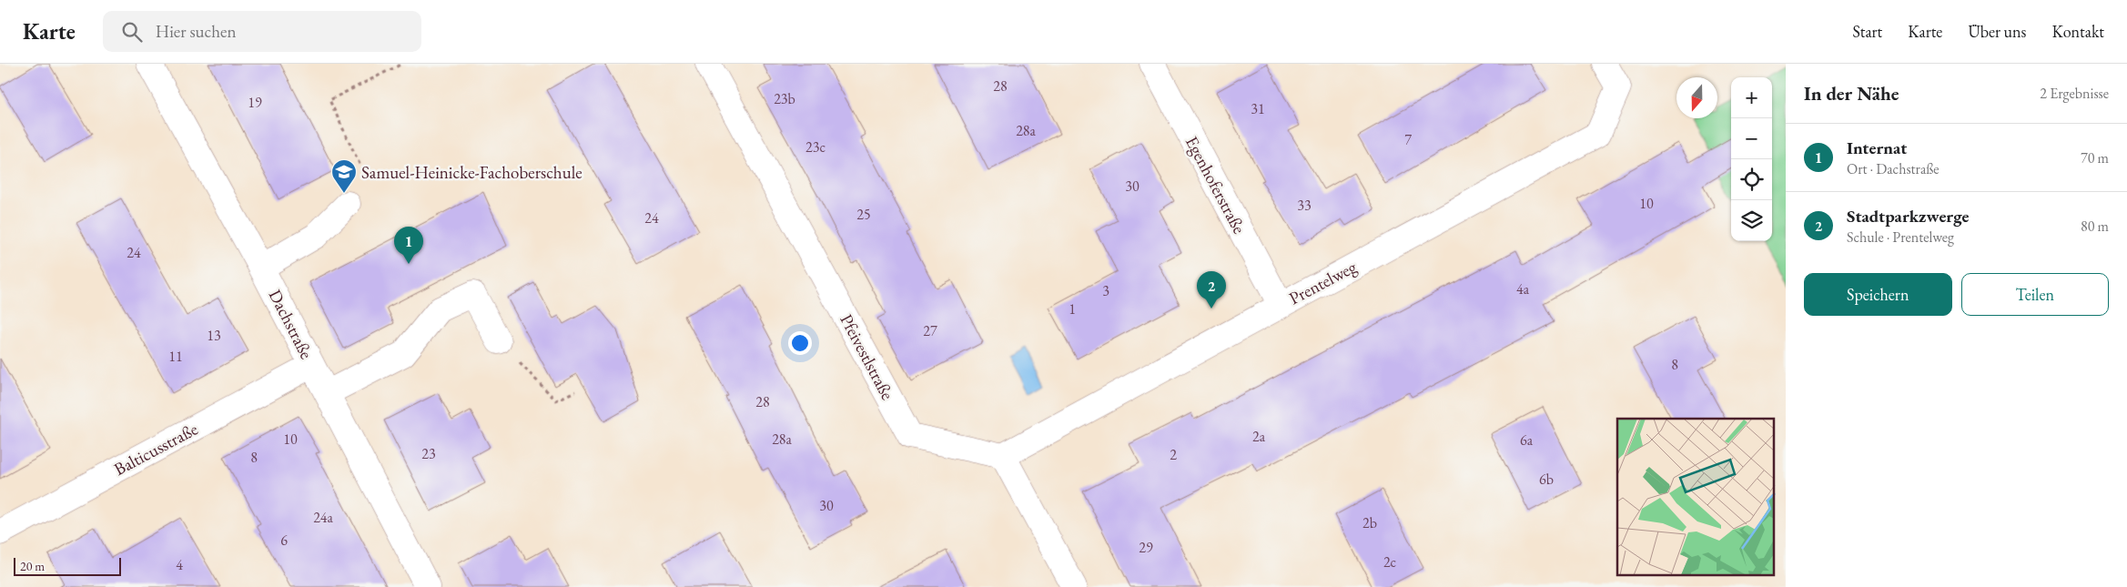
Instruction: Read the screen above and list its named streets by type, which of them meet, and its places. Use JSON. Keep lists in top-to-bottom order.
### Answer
{
  "streets": {
    "street": [
      "Egenhoferstraße",
      "Prentelweg",
      "Dachstraße",
      "Pfeivestlstraße",
      "Balticusstraße"
    ]
  },
  "crossings": [
    ["Egenhoferstraße", "Prentelweg"],
    ["Prentelweg", "Pfeivestlstraße"],
    ["Dachstraße", "Balticusstraße"]
  ],
  "places": {
    "school or university": ["Samuel-Heinicke-Fachoberschule"]
  },
  "house_numbers": [
    "28",
    "23b",
    "19",
    "31",
    "28a",
    "7",
    "23c",
    "30",
    "10",
    "33",
    "25",
    "24",
    "24",
    "4a",
    "3",
    "1",
    "27",
    "13",
    "11",
    "8",
    "28",
    "2a",
    "10",
    "28a",
    "6a",
    "23",
    "2",
    "8",
    "6b",
    "30",
    "24a",
    "2b",
    "6",
    "29",
    "2c",
    "4"
  ],
  "scale_bar": "20 m",
  "north": "bottom",
  "page": {
    "header": "Karte",
    "search": "Hier suchen",
    "nav": [
      "Start",
      "Karte",
      "Über uns",
      "Kontakt"
    ],
    "heading": ["In der Nähe", "2 Ergebnisse"],
    "map_buttons": ["+", "−"],
    "list": [
      {
        "mark": "1",
        "name": "Internat",
        "note": "Ort · Dachstraße",
        "value": "70 m"
      },
      {
        "mark": "2",
        "name": "Stadtparkzwerge",
        "note": "Schule · Prentelweg",
        "value": "80 m"
      }
    ],
    "pins": ["1", "2"],
    "buttons": ["Speichern", "Teilen"],
    "scale": "20 m"
  }
}
